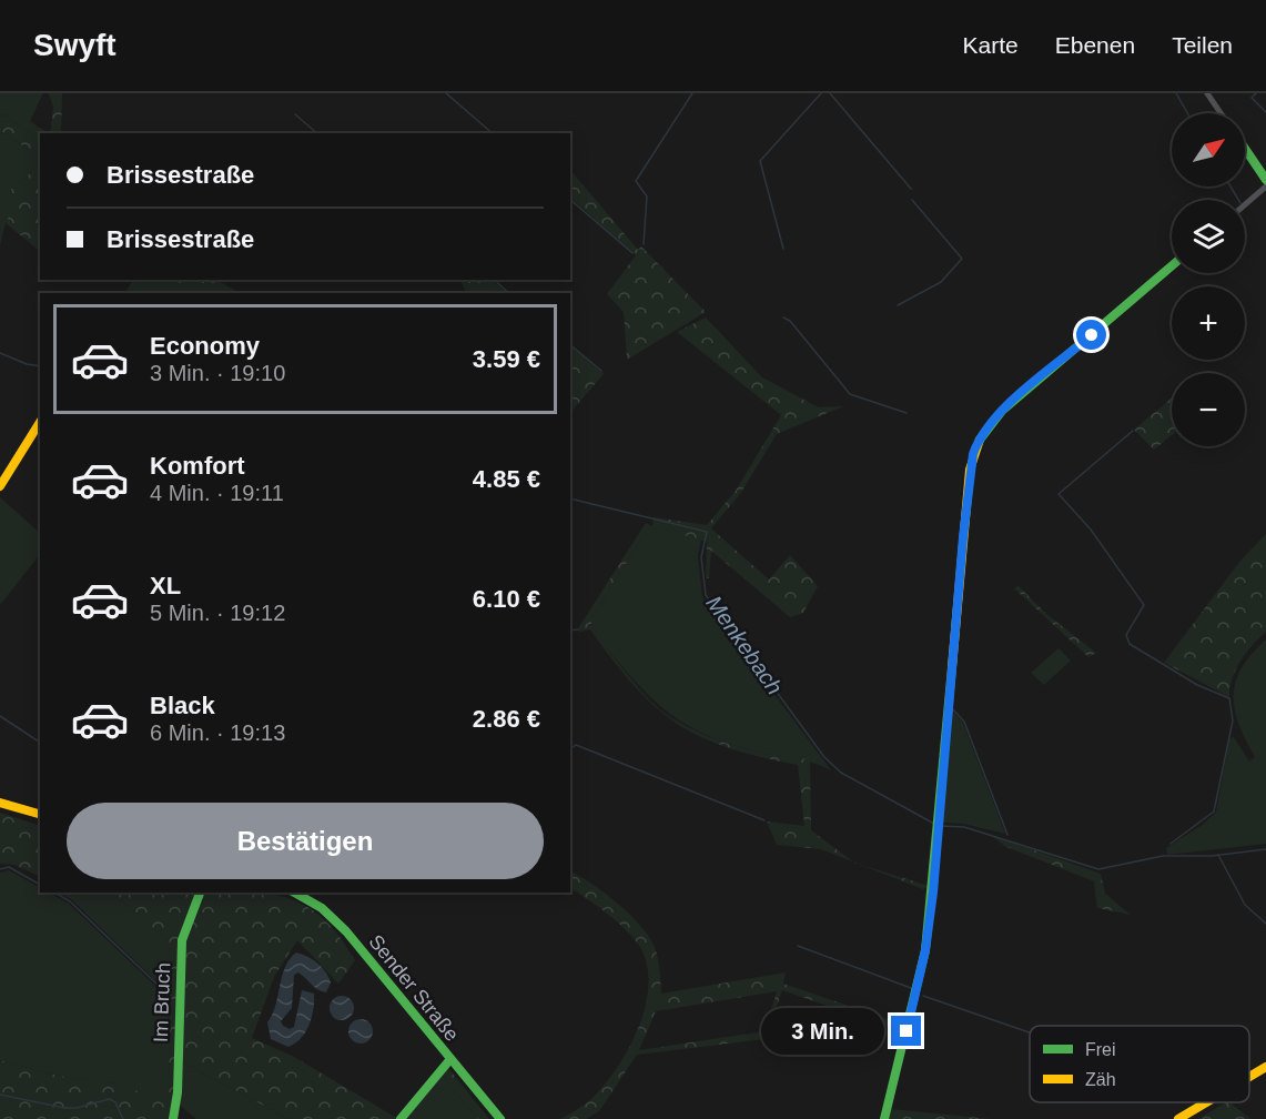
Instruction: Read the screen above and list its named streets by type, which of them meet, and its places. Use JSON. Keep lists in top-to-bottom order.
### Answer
{
  "streets": {
    "street": ["Sender Straße", "Im Bruch"]
  },
  "water": ["Menkebach"],
  "legend": ["Frei", "Zäh"],
  "north": "top right",
  "page": {
    "header": "Swyft",
    "nav": ["Karte", "Ebenen", "Teilen"],
    "map_buttons": ["+", "−"],
    "banner": ["Brissestraße", "Brissestraße"],
    "list": [
      {
        "name": "Economy",
        "note": "3 Min. · 19:10",
        "value": "3.59 €"
      },
      {
        "name": "Komfort",
        "note": "4 Min. · 19:11",
        "value": "4.85 €"
      },
      {
        "name": "XL",
        "note": "5 Min. · 19:12",
        "value": "6.10 €"
      },
      {
        "name": "Black",
        "note": "6 Min. · 19:13",
        "value": "2.86 €"
      }
    ],
    "buttons": "Bestätigen",
    "bubble": "3 Min."
  }
}
